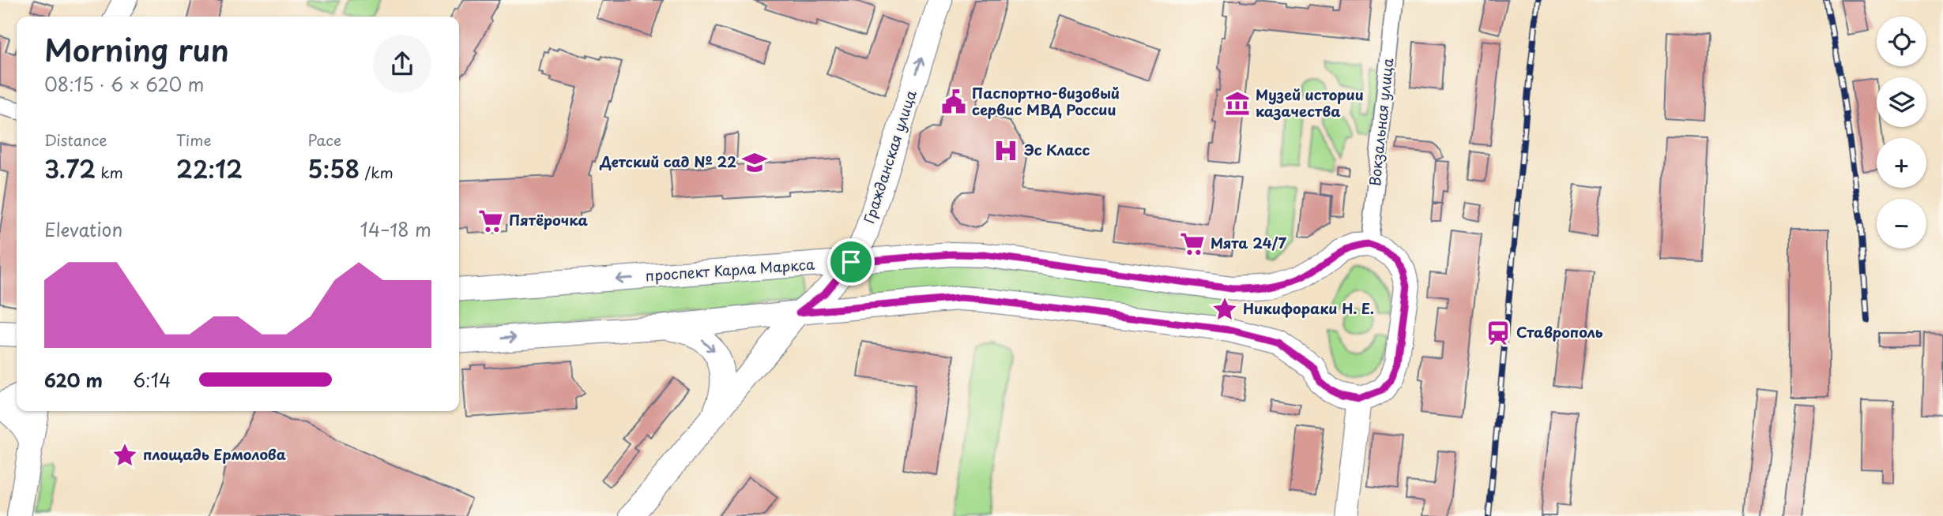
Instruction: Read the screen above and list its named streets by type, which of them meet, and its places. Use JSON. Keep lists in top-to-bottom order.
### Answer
{
  "streets": {
    "main road": ["Гражданская улица", "проспект Карла Маркса"],
    "street": ["Вокзальная улица"]
  },
  "crossings": [
    ["Вокзальная улица", "проспект Карла Маркса"],
    ["Гражданская улица", "проспект Карла Маркса"]
  ],
  "places": {
    "public building": ["Паспортно-визовый сервис МВД России"],
    "museum": ["Музей истории казачества"],
    "hospital": ["Эс Класс"],
    "school or university": ["Детский сад № 22"],
    "supermarket": ["Пятёрочка", "Мята 24/7"],
    "place": ["Никифораки Н. Е.", "площадь Ермолова"],
    "station": ["Ставрополь"]
  },
  "page": {
    "map_buttons": ["+", "−"],
    "heading": ["Morning run", "08:15 · 6 × 620 m"],
    "stats": [
      ["Distance", "3.72 km"],
      ["Time", "22:12"],
      ["Pace", "5:58 /km"]
    ],
    "chart": ["Elevation", "14–18 m"],
    "list": [
      {
        "name": "620 m",
        "note": "6:14"
      }
    ]
  }
}
